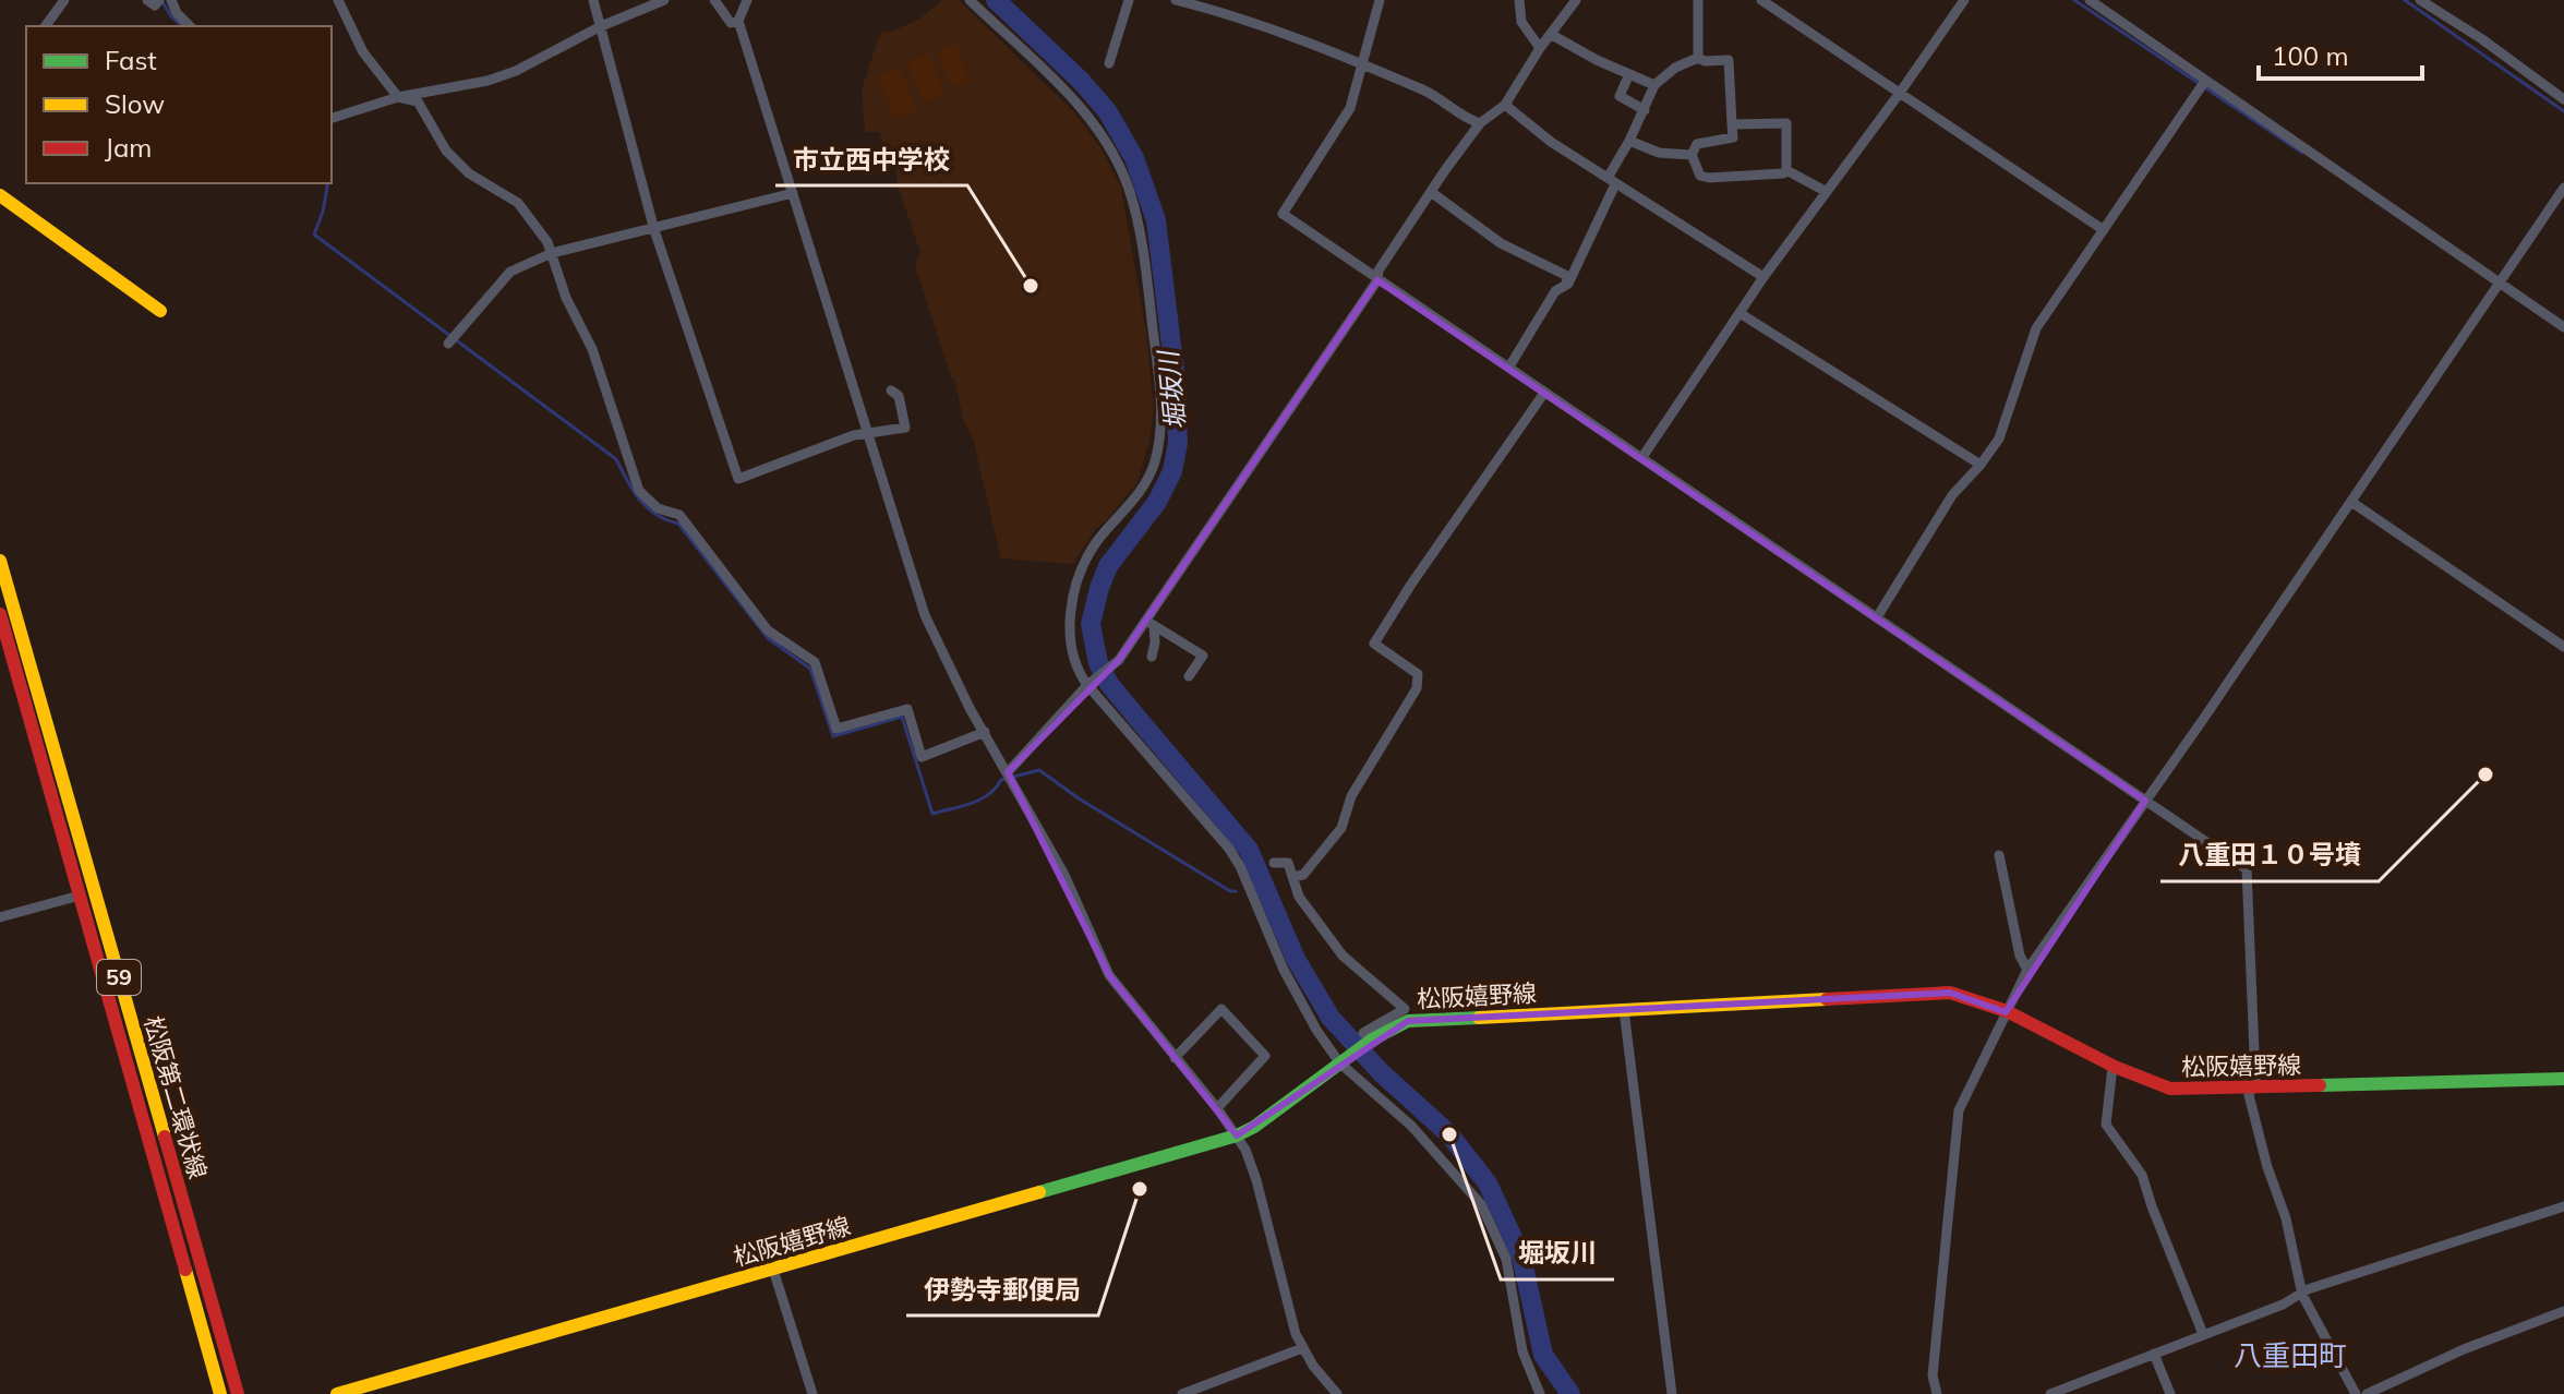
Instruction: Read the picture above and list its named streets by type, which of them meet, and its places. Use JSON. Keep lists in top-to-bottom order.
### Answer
{
  "streets": {
    "main road": ["59", "松阪嬉野線", "松阪第二環状線"]
  },
  "districts": ["八重田町"],
  "water": ["堀坂川"],
  "places": [
    "市立西中学校",
    "八重田１０号墳",
    "堀坂川",
    "伊勢寺郵便局"
  ],
  "legend": ["Fast", "Slow", "Jam"],
  "scale_bar": "100 m"
}
